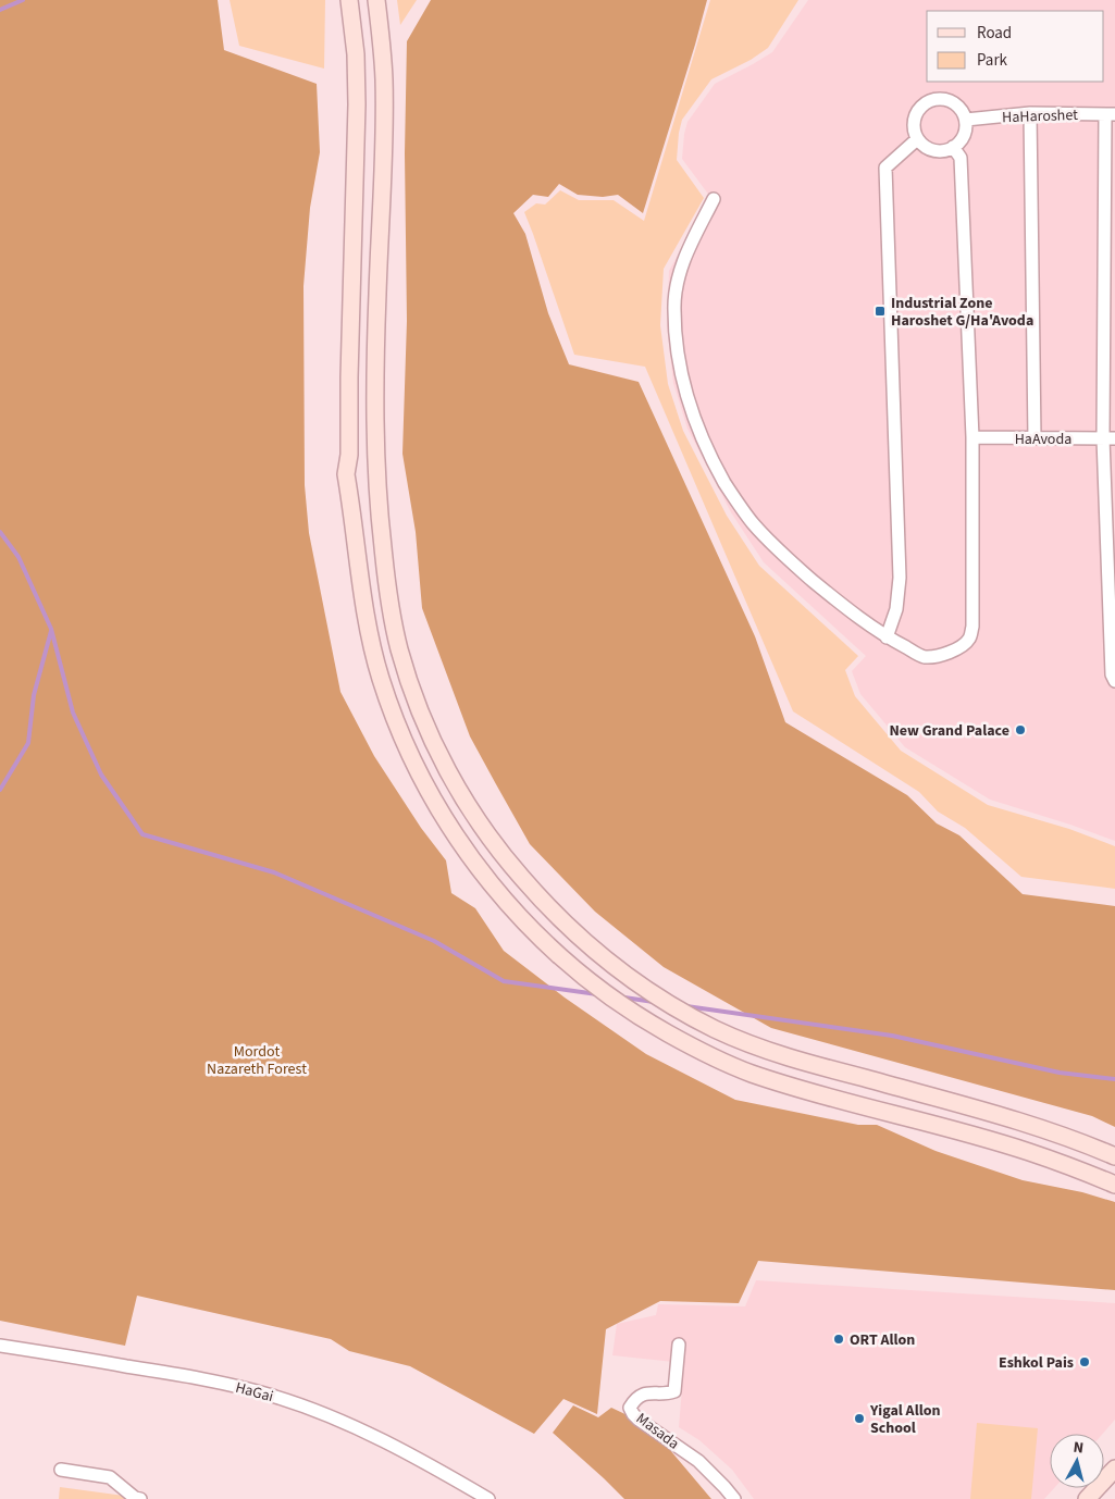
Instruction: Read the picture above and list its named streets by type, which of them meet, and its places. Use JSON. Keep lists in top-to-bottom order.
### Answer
{
  "streets": {
    "street": [
      "HaHaroshet",
      "HaAvoda",
      "HaGai",
      "Masada"
    ]
  },
  "parks": ["Mordot Nazareth Forest"],
  "places": {
    "transit": ["Industrial Zone Haroshet G/Ha'Avoda"],
    "other": [
      "New Grand Palace",
      "ORT Allon",
      "Eshkol Pais",
      "Yigal Allon School"
    ]
  },
  "legend": ["Road", "Park"],
  "north": "top"
}
